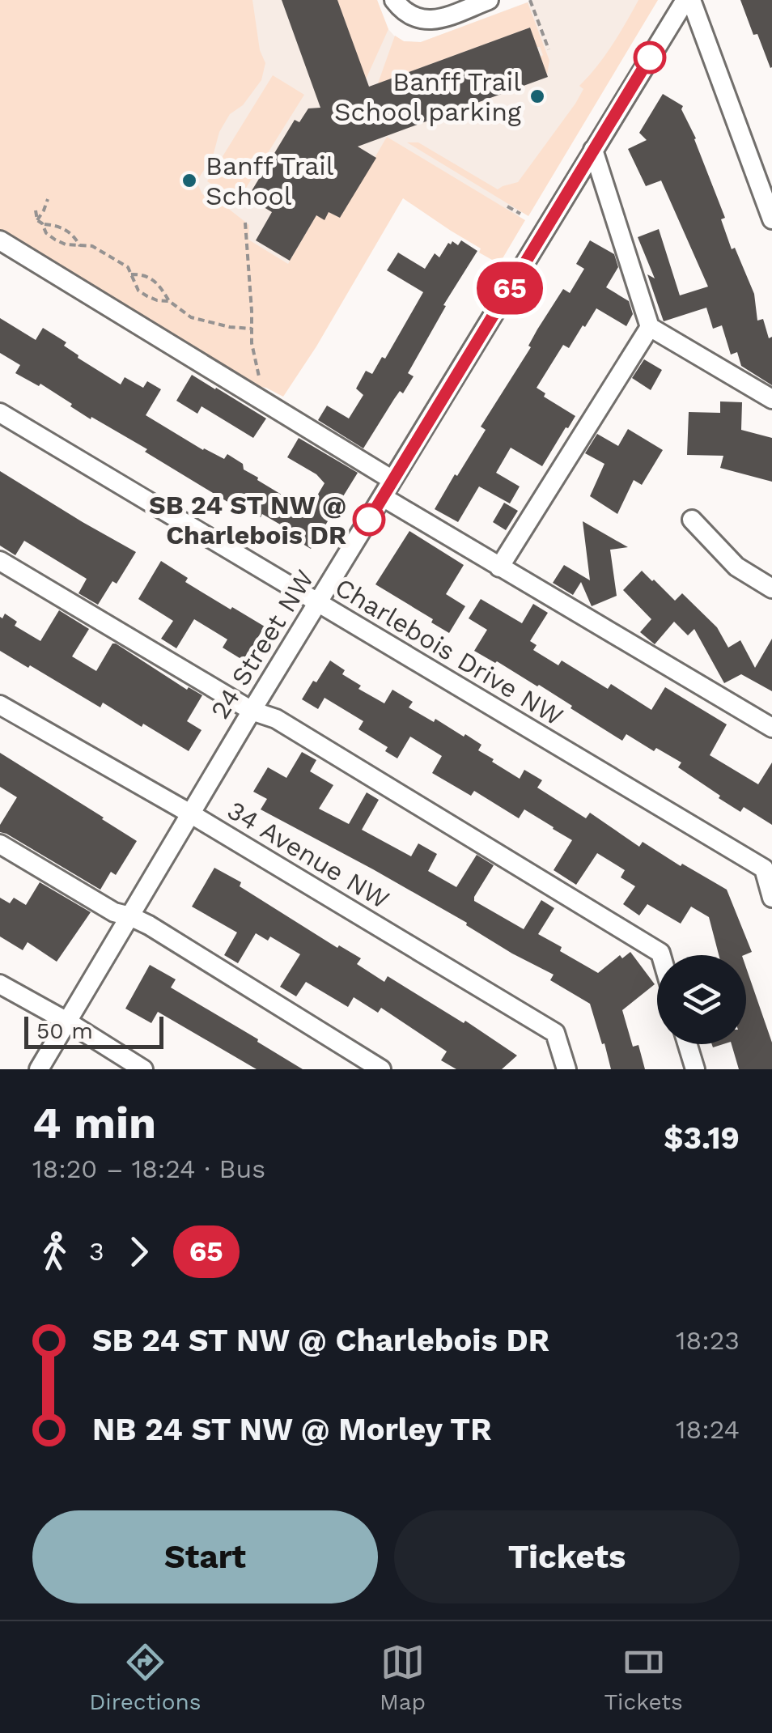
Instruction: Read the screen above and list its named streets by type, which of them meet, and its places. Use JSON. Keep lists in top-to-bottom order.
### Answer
{
  "streets": {
    "street": ["24 Street NW", "Charlebois Drive NW", "34 Avenue NW"]
  },
  "crossings": [
    ["24 Street NW", "Charlebois Drive NW"],
    ["24 Street NW", "34 Avenue NW"]
  ],
  "places": ["Banff Trail School parking", "Banff Trail School", "SB 24 ST NW @ Charlebois DR"],
  "lines": ["bus line 65"],
  "scale_bar": "50 m",
  "page": {
    "on_map": "65",
    "scale": "50 m",
    "heading": ["4 min", "18:20 – 18:24 · Bus", "$3.19"],
    "legs": ["3", "65"],
    "list": [
      {
        "name": "SB 24 ST NW @ Charlebois DR",
        "value": "18:23"
      },
      {
        "name": "NB 24 ST NW @ Morley TR",
        "value": "18:24"
      }
    ],
    "buttons": ["Start", "Tickets"],
    "tabs": ["Directions", "Map", "Tickets"]
  }
}
